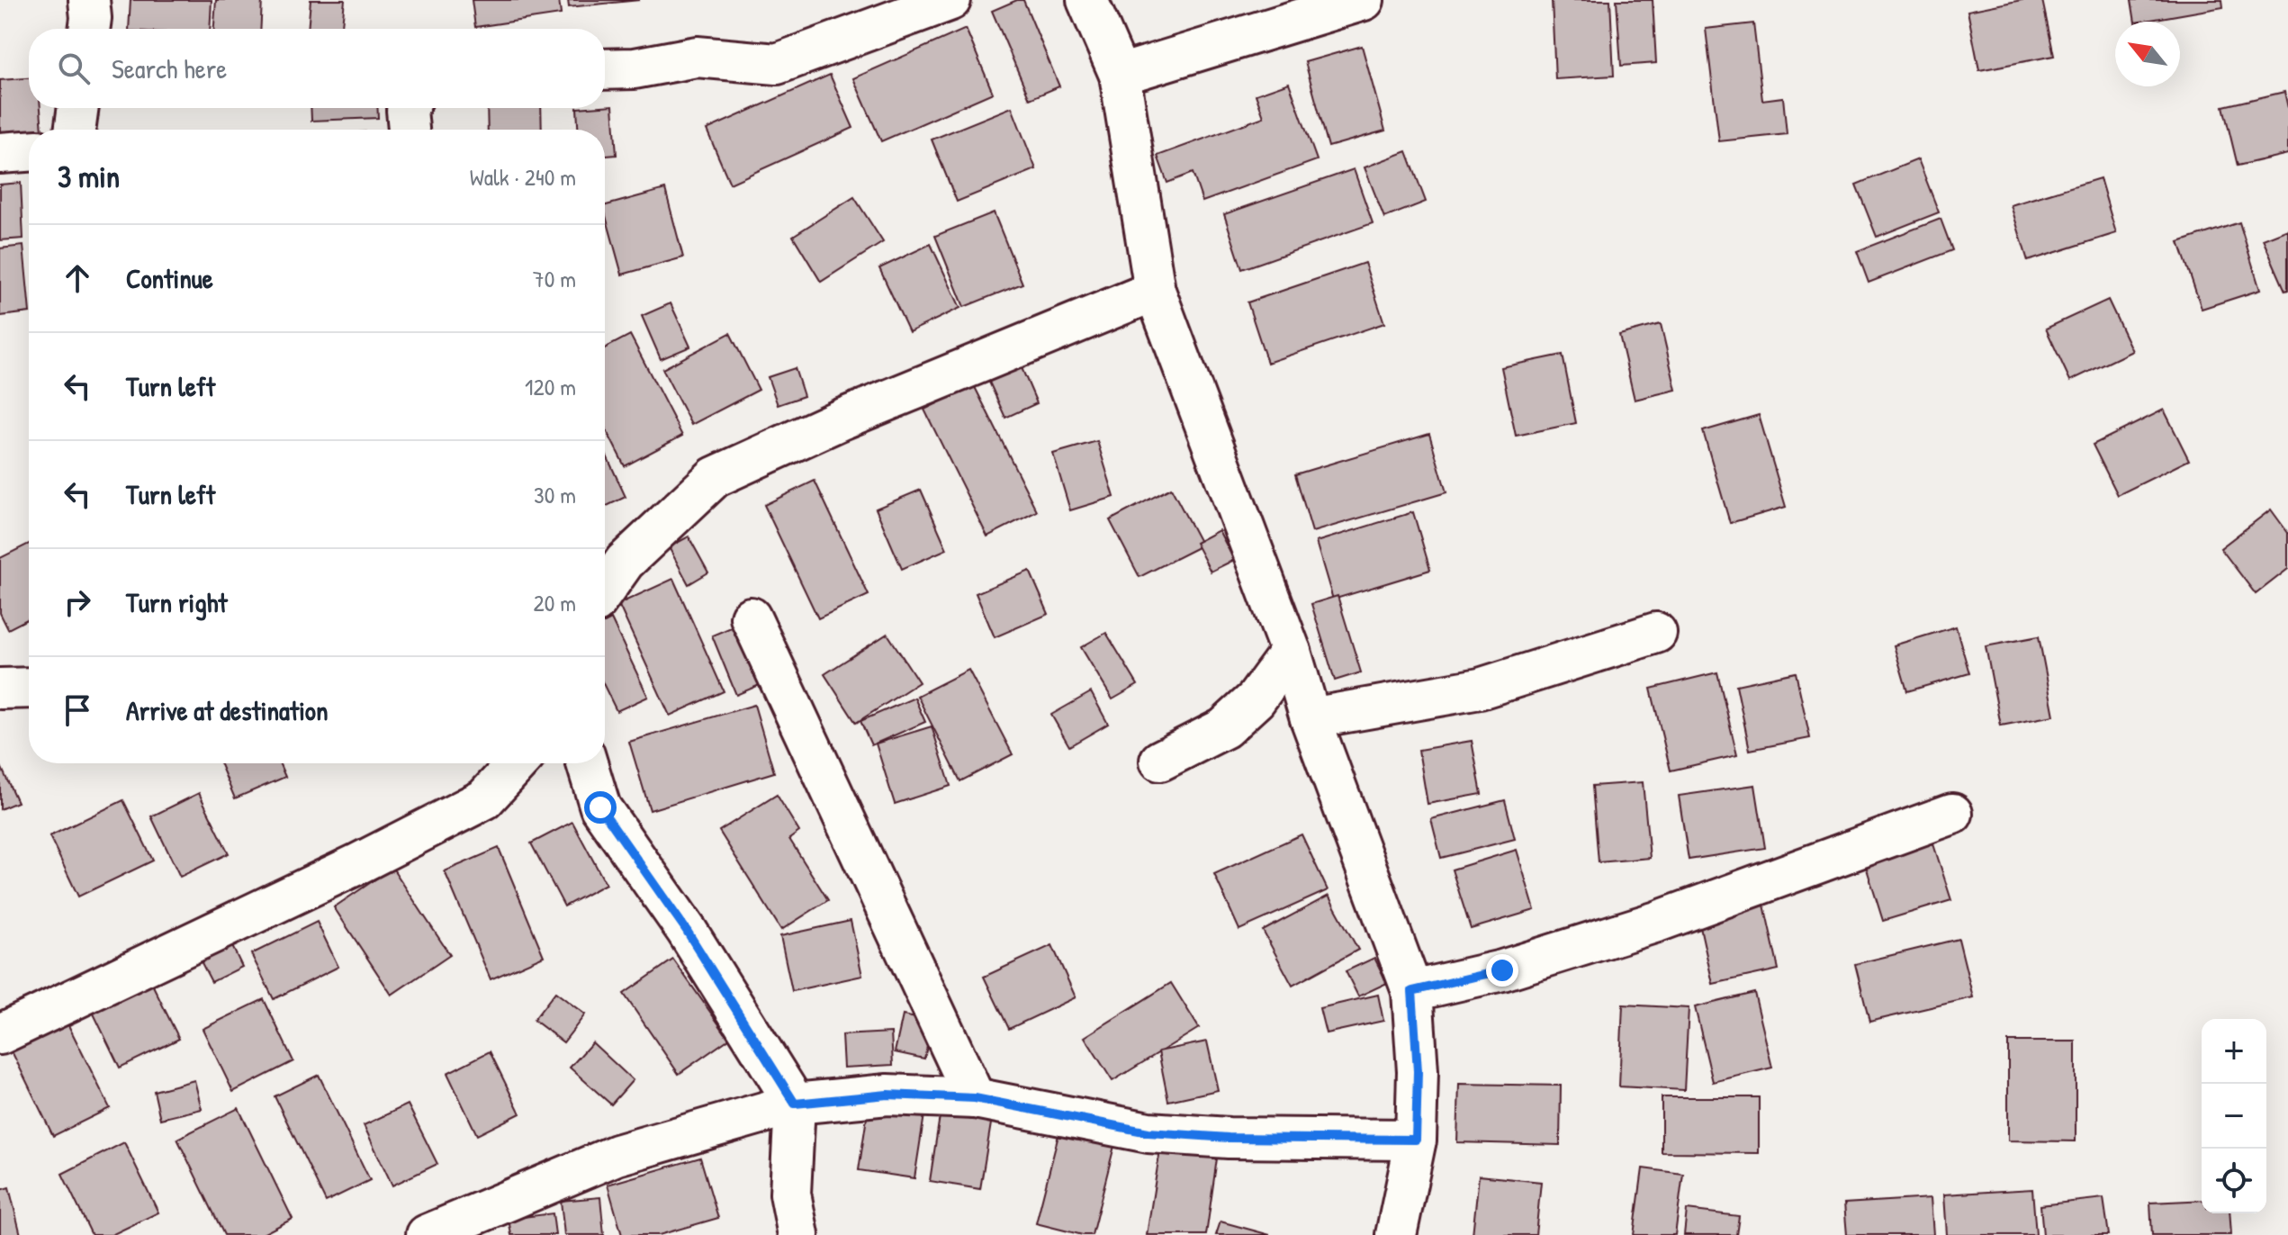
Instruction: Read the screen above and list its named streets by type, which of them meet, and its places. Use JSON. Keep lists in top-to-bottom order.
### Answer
{
  "north": "top left",
  "page": {
    "search": "Search here",
    "heading": ["3 min", "Walk · 240 m"],
    "list": [
      ["Continue", "70 m"],
      ["Turn left", "120 m"],
      ["Turn left", "30 m"],
      ["Turn right", "20 m"],
      "Arrive at destination"
    ],
    "map_buttons": ["+", "−"]
  }
}
